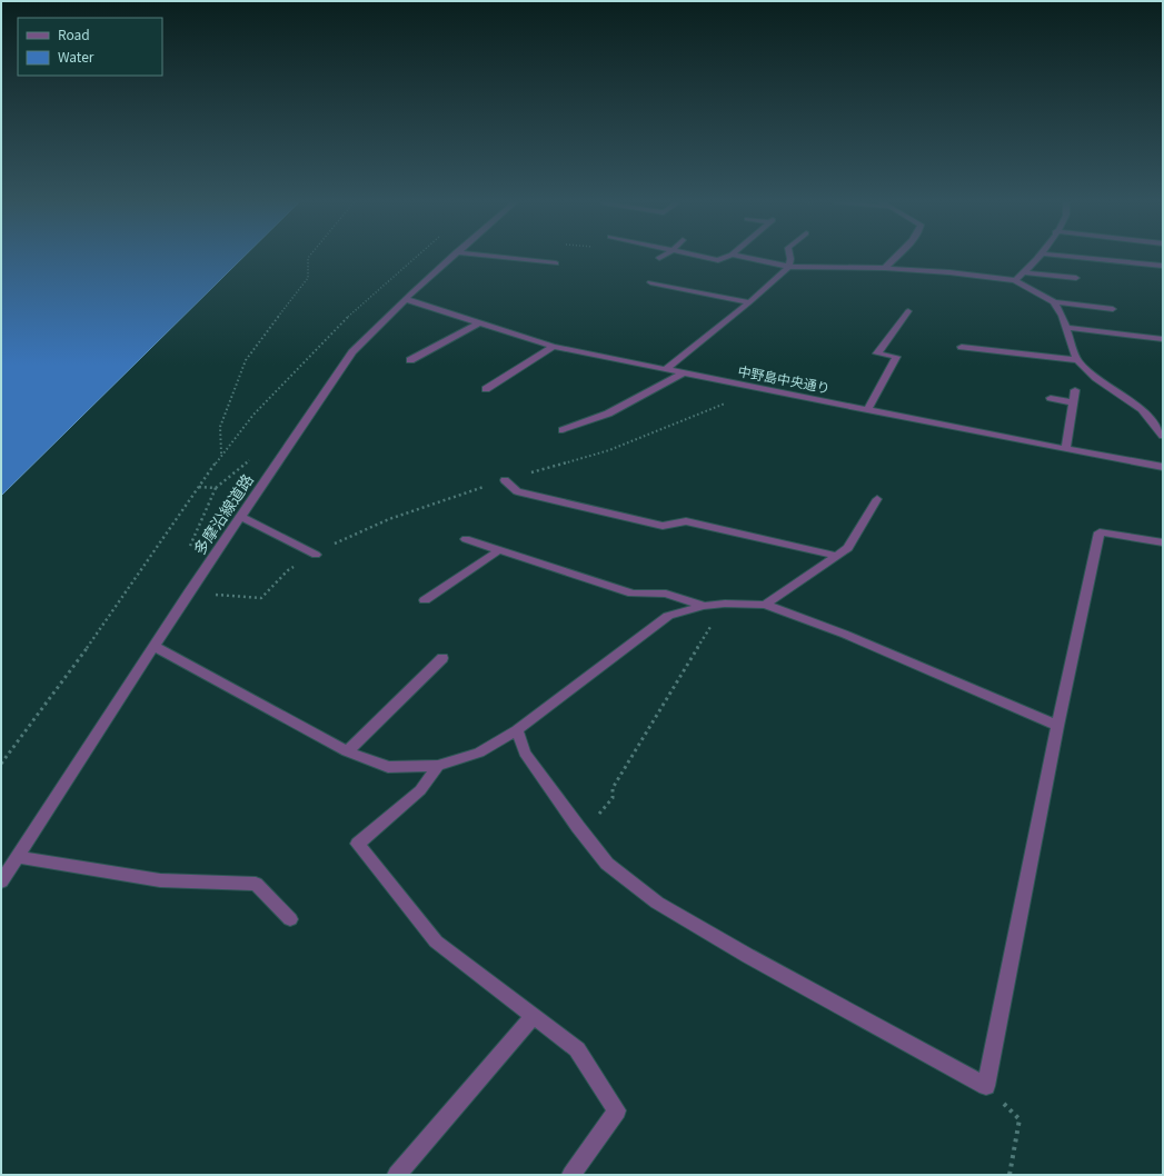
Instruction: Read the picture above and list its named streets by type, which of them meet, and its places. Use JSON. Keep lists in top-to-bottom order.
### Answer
{
  "streets": {
    "street": ["中野島中央通り", "多摩沿線道路"]
  },
  "crossings": [
    ["中野島中央通り", "多摩沿線道路"]
  ],
  "legend": ["Road", "Water"]
}
